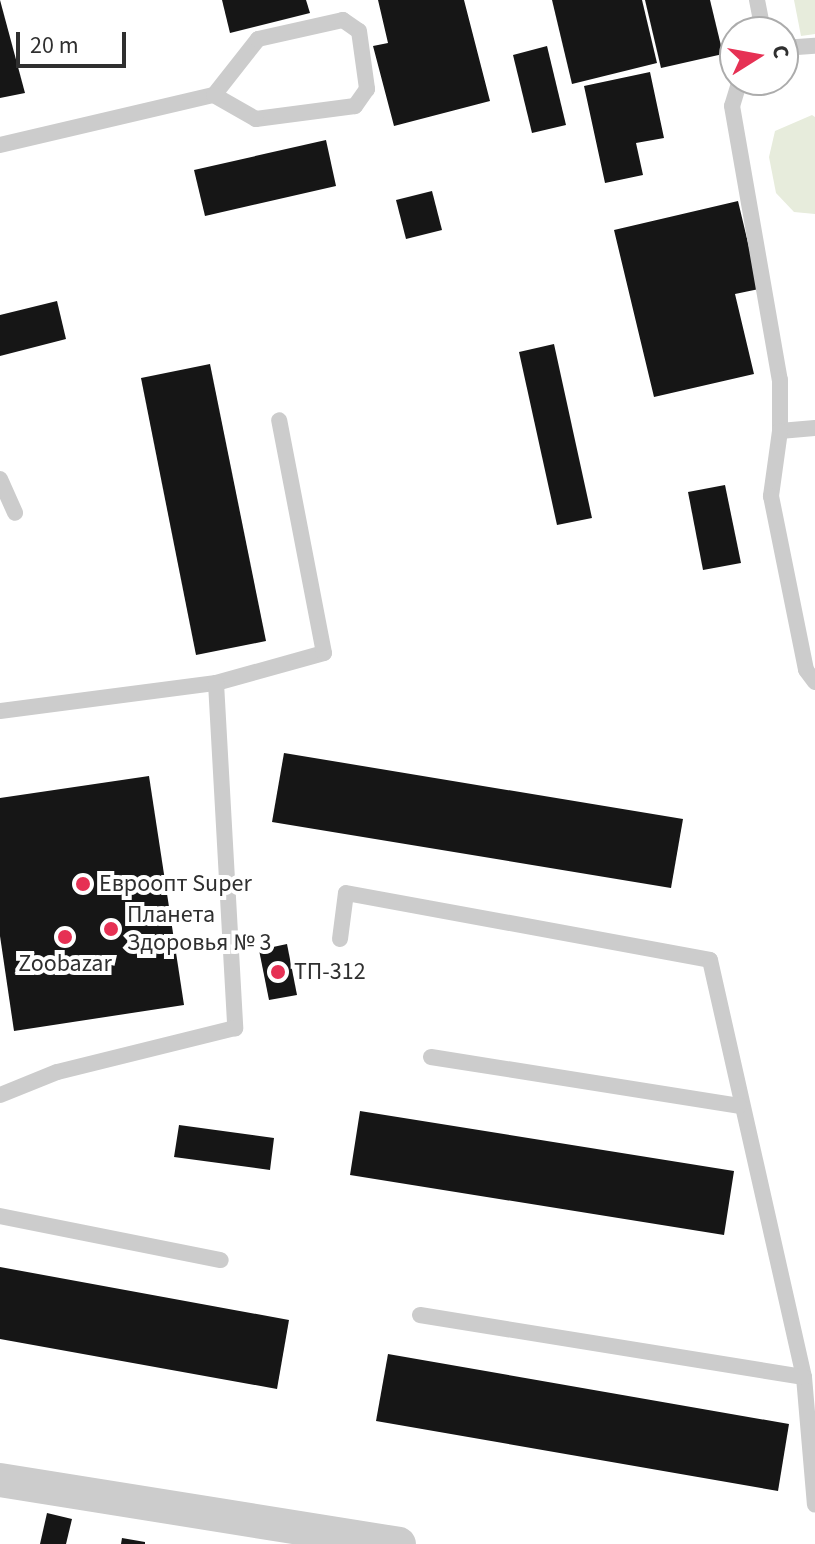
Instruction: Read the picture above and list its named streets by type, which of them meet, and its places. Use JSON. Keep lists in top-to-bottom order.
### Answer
{
  "places": [
    "Евроопт Super",
    "Планета Здоровья № 3",
    "Zoobazar",
    "ТП-312"
  ],
  "scale_bar": "20 m",
  "north": "right"
}
